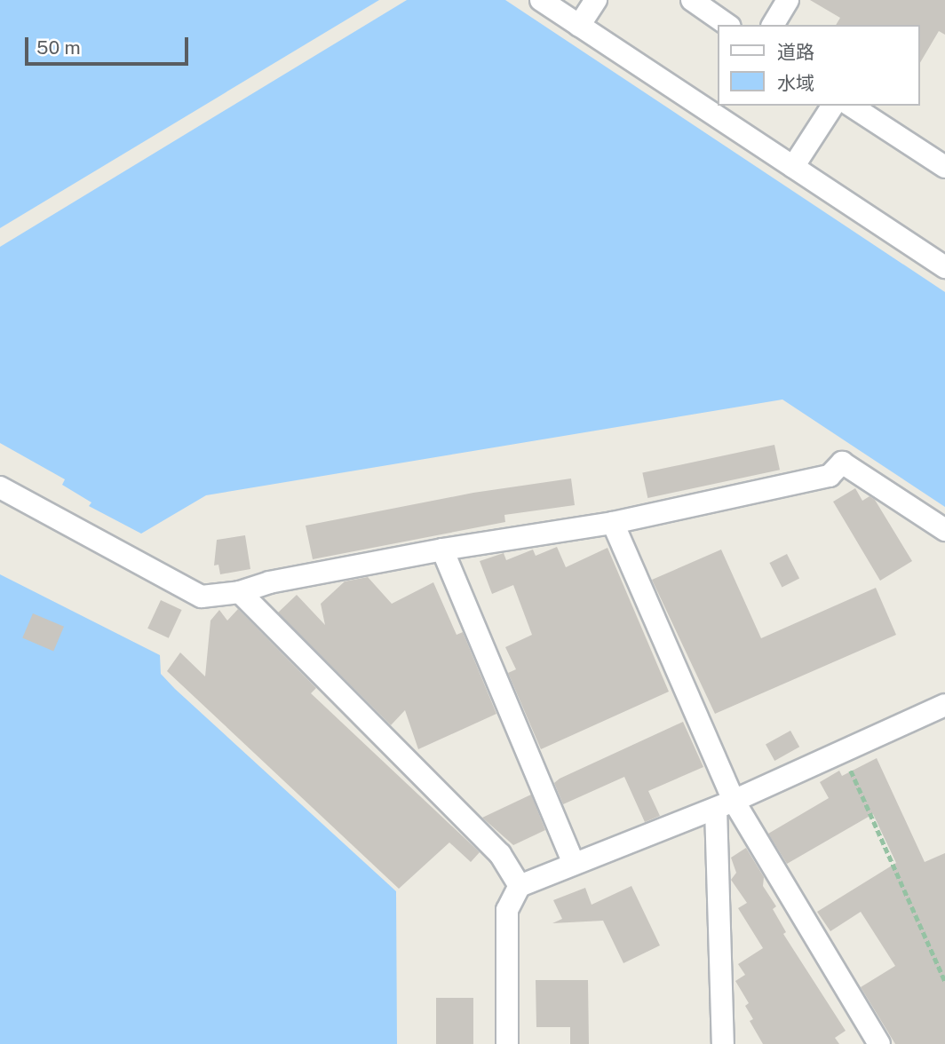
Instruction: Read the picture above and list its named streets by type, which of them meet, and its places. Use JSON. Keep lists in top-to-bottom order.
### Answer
{
  "legend": ["道路", "水域"],
  "scale_bar": "50 m"
}
